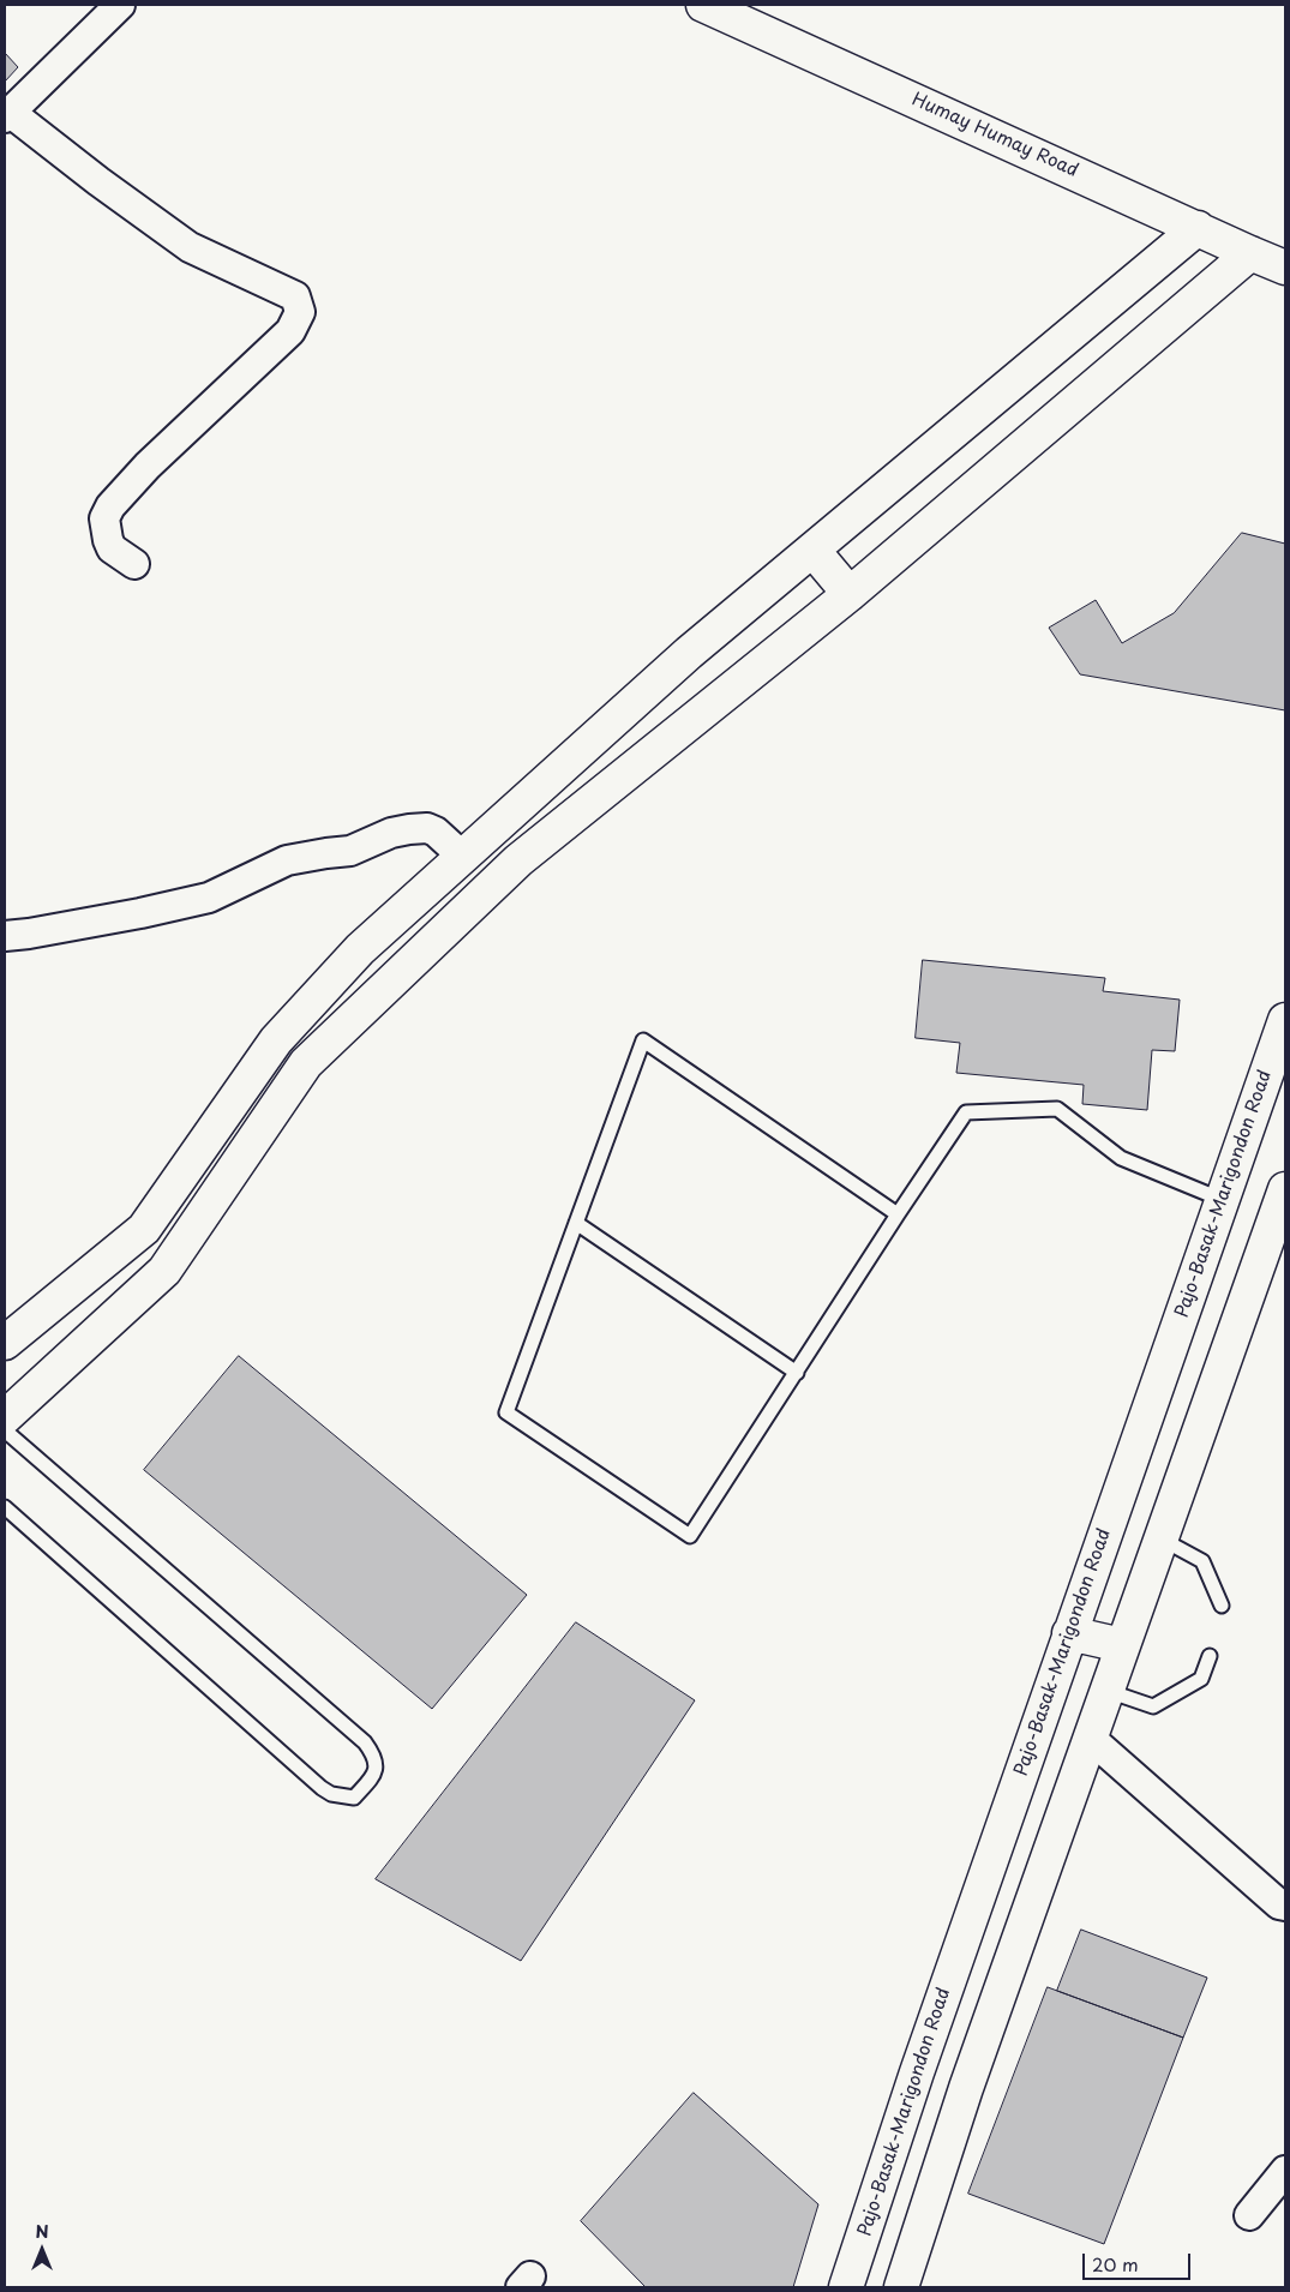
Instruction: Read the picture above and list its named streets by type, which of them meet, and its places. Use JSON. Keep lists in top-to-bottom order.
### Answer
{
  "streets": {
    "street": ["Humay Humay Road", "Pajo-Basak-Marigondon Road"]
  },
  "scale_bar": "20 m",
  "north": "top"
}
